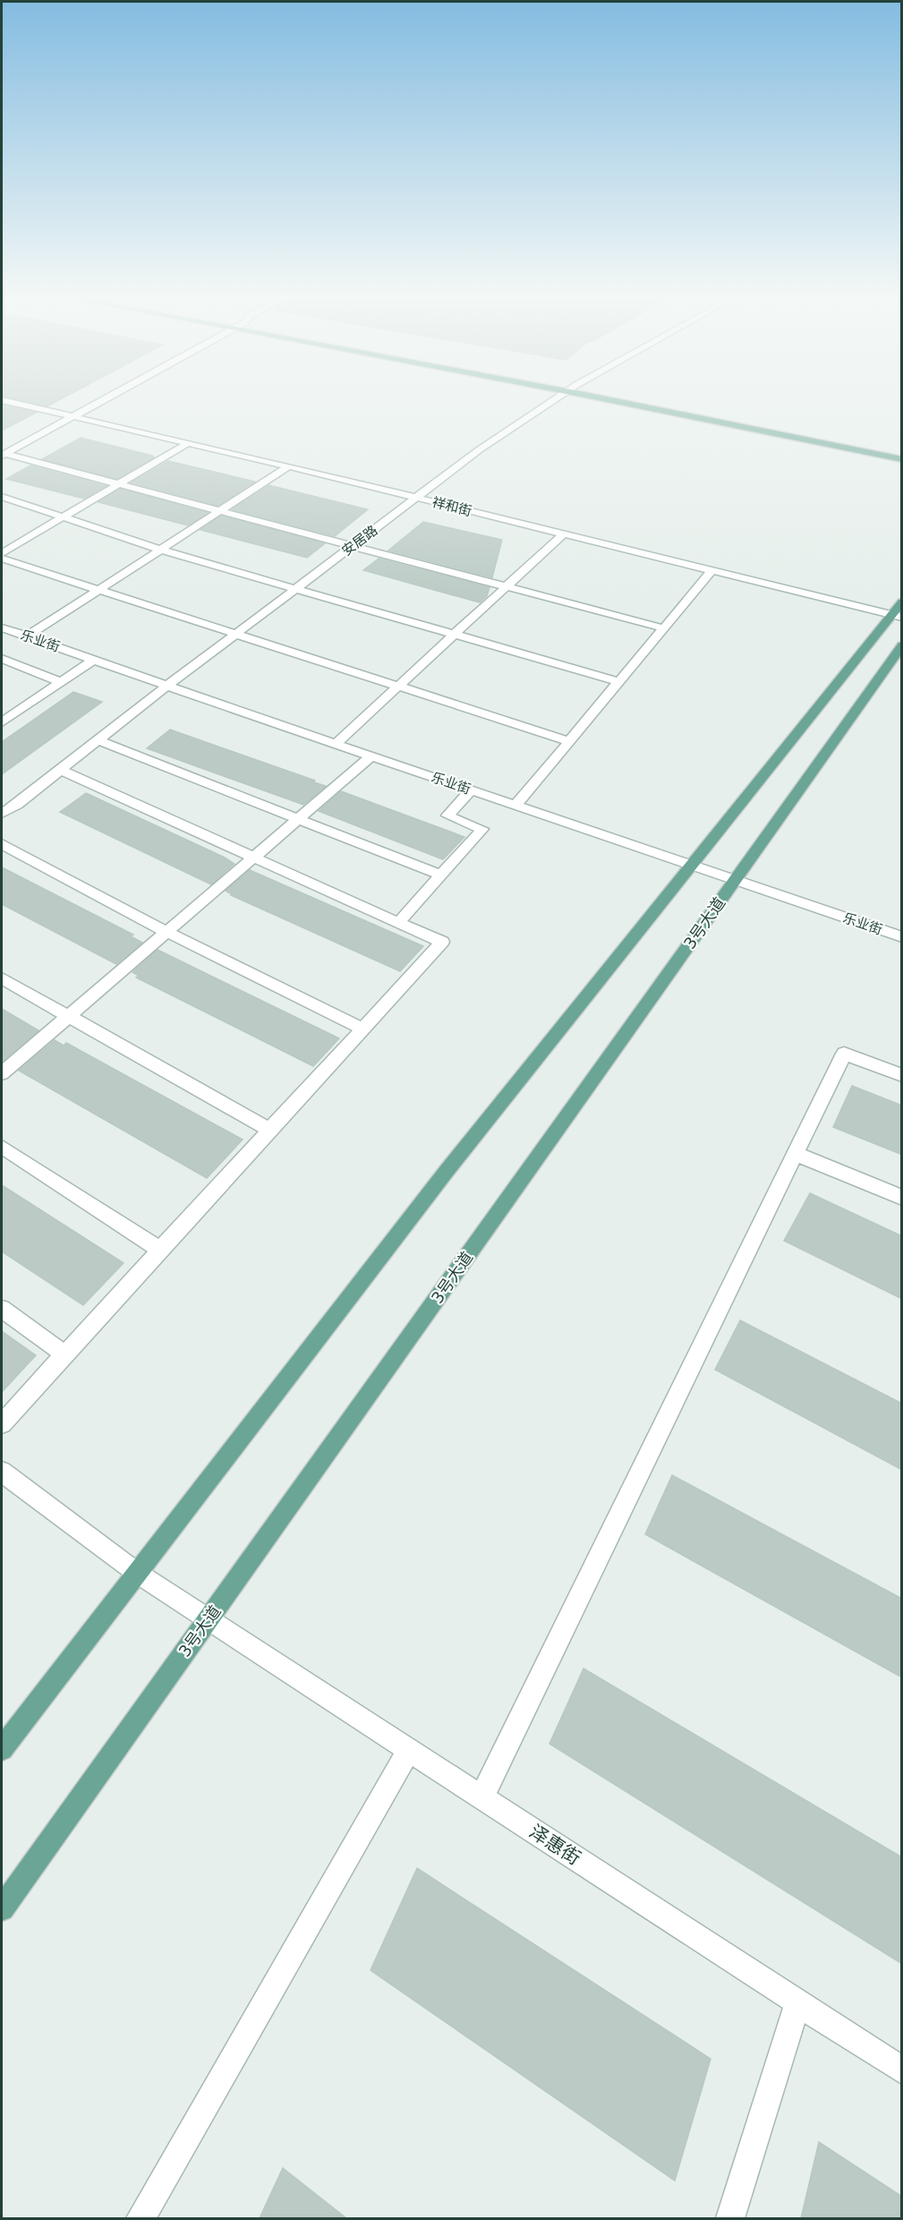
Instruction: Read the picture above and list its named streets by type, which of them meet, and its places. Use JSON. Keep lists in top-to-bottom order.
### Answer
{
  "streets": {
    "main road": ["3号大道"],
    "street": [
      "祥和街",
      "安居路",
      "乐业街",
      "泽惠街"
    ]
  },
  "crossings": [
    ["祥和街", "安居路"],
    ["安居路", "乐业街"],
    ["乐业街", "3号大道"],
    ["3号大道", "泽惠街"]
  ]
}
